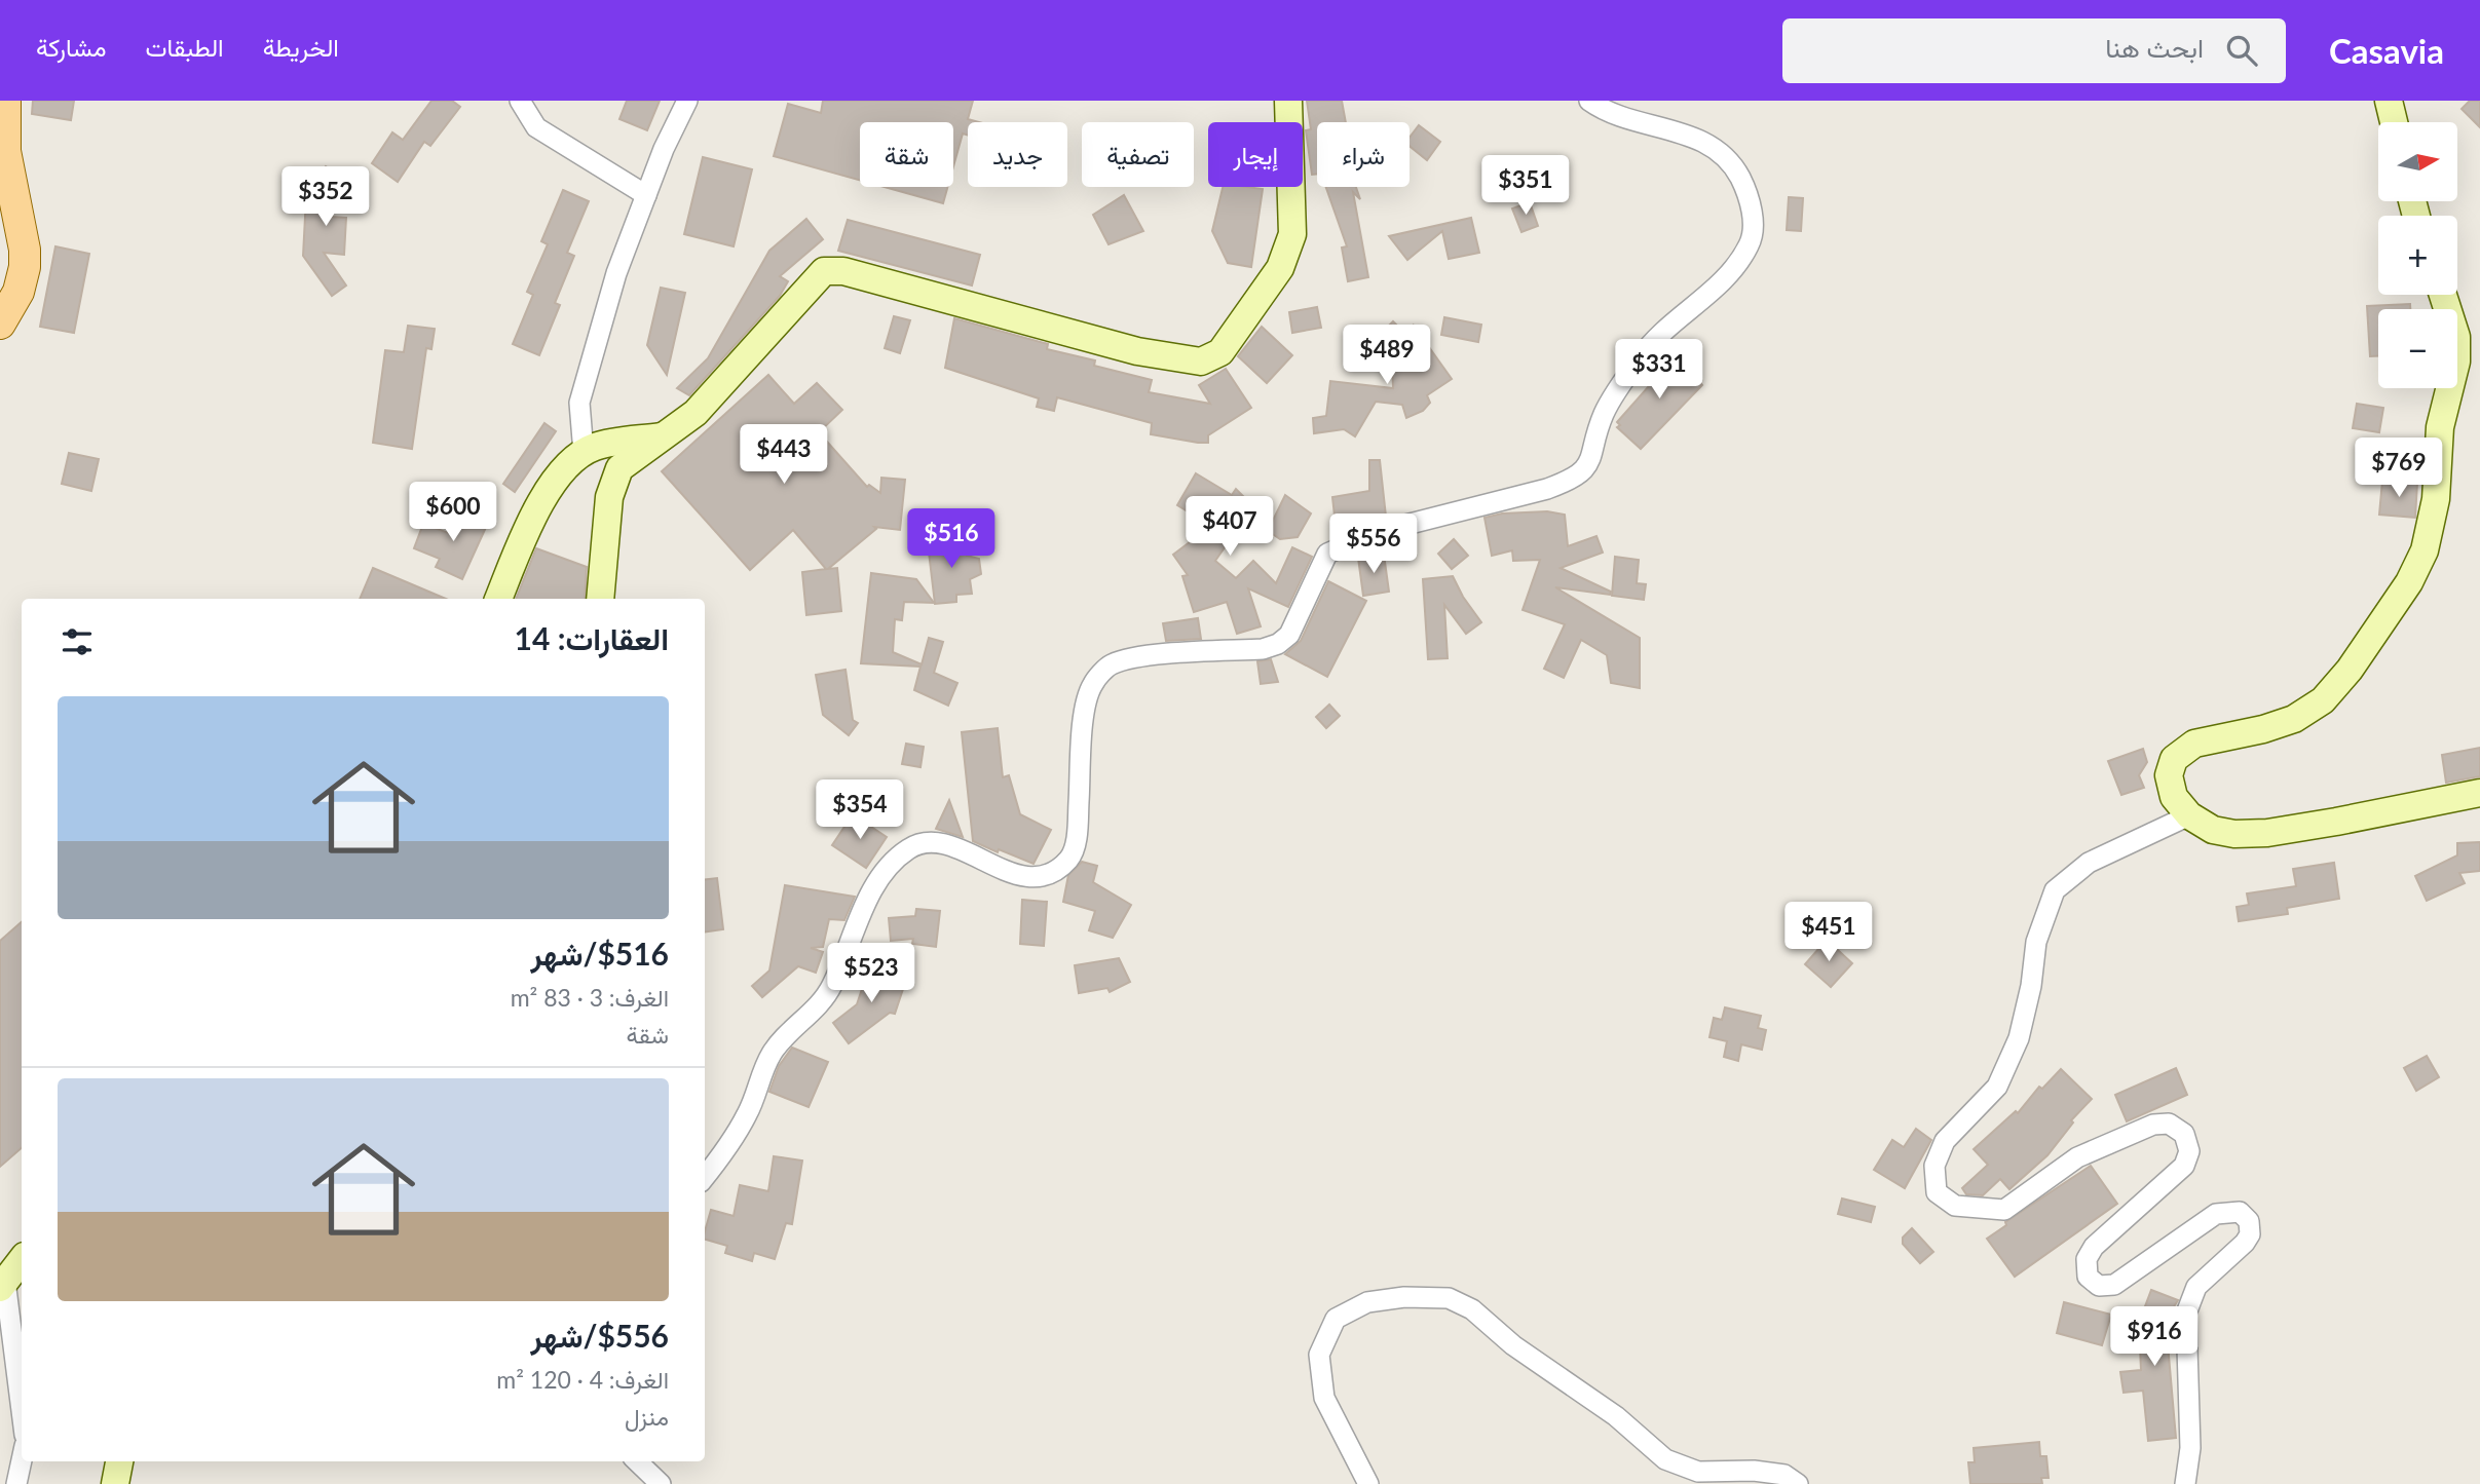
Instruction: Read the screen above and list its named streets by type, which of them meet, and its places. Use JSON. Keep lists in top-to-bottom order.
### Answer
{
  "north": "right",
  "page": {
    "header": "Casavia",
    "search": "ابحث هنا",
    "nav": ["الخريطة", "الطبقات", "مشاركة"],
    "map_buttons": ["+", "−"],
    "chip": [
      "شراء",
      "إيجار",
      "تصفية",
      "جديد",
      "شقة"
    ],
    "price": [
      "$351",
      "$352",
      "$489",
      "$331",
      "$443",
      "$769",
      "$600",
      "$407",
      "$516",
      "$556",
      "$354",
      "$451",
      "$523",
      "$916"
    ],
    "heading": "العقارات: 14",
    "list": [
      {
        "name": "$516/شهر",
        "note": "الغرف: 3 · 83 m² · شقة"
      },
      {
        "name": "$556/شهر",
        "note": "الغرف: 4 · 120 m² · منزل"
      }
    ]
  }
}
